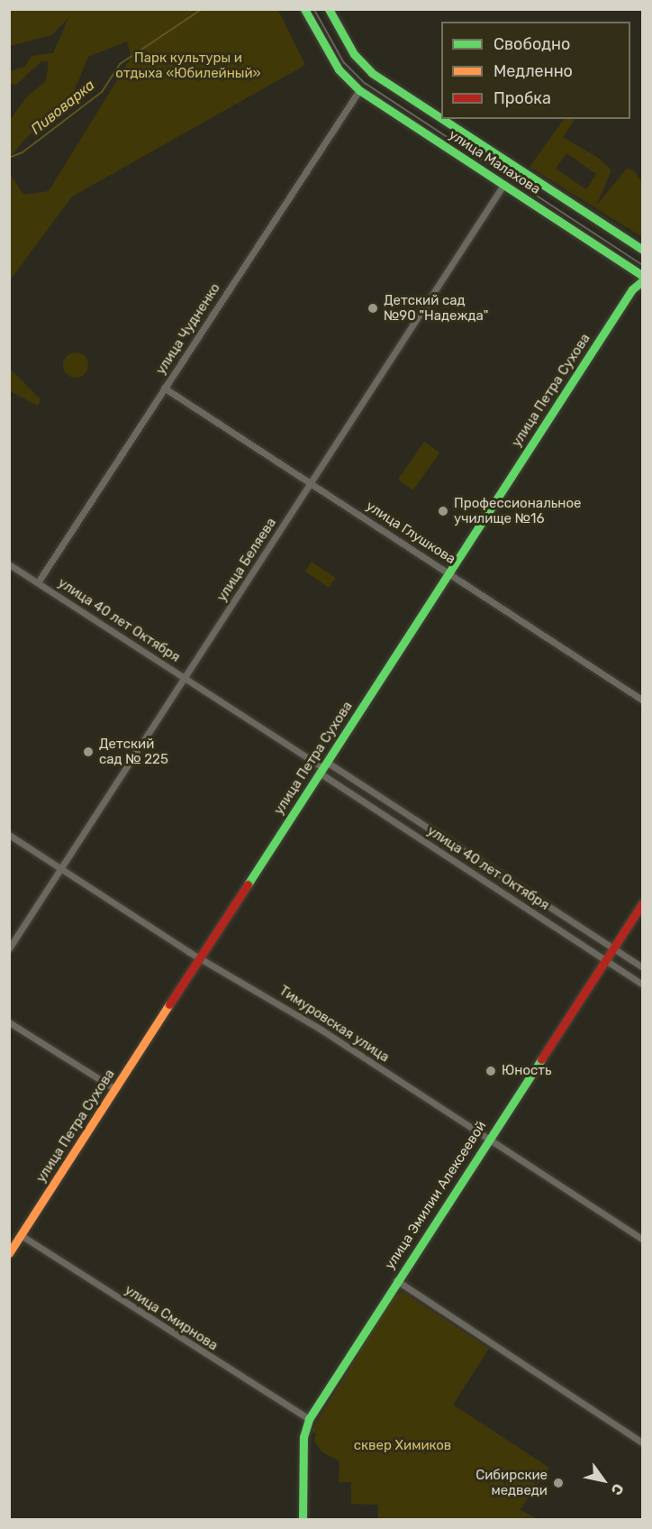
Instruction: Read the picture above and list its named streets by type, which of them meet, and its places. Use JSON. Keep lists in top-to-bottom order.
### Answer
{
  "streets": {
    "street": [
      "улица Малахова",
      "улица Чудненко",
      "улица Петра Сухова",
      "улица Глушкова",
      "улица Беляева",
      "улица 40 лет Октября",
      "Тимуровская улица",
      "улица Эмилии Алексеевой",
      "улица Смирнова"
    ]
  },
  "crossings": [
    ["улица Малахова", "улица Чудненко"],
    ["улица Малахова", "улица Беляева"],
    ["улица Чудненко", "улица Глушкова"],
    ["улица Чудненко", "улица 40 лет Октября"],
    ["улица Петра Сухова", "улица Глушкова"],
    ["улица Петра Сухова", "улица 40 лет Октября"],
    ["улица Петра Сухова", "Тимуровская улица"],
    ["улица Петра Сухова", "улица Смирнова"],
    ["улица Глушкова", "улица Беляева"],
    ["улица Беляева", "улица 40 лет Октября"],
    ["улица Беляева", "Тимуровская улица"],
    ["улица 40 лет Октября", "улица Эмилии Алексеевой"],
    ["Тимуровская улица", "улица Эмилии Алексеевой"],
    ["улица Эмилии Алексеевой", "улица Смирнова"]
  ],
  "water": ["Пивоварка"],
  "parks": ["Парк культуры и отдыха «Юбилейный»", "сквер Химиков"],
  "places": [
    "Детский сад №90 \"Надежда\"",
    "Профессиональное училище №16",
    "Детский сад № 225",
    "Юность",
    "Сибирские медведи"
  ],
  "legend": ["Свободно", "Медленно", "Пробка"],
  "north": "bottom right"
}
